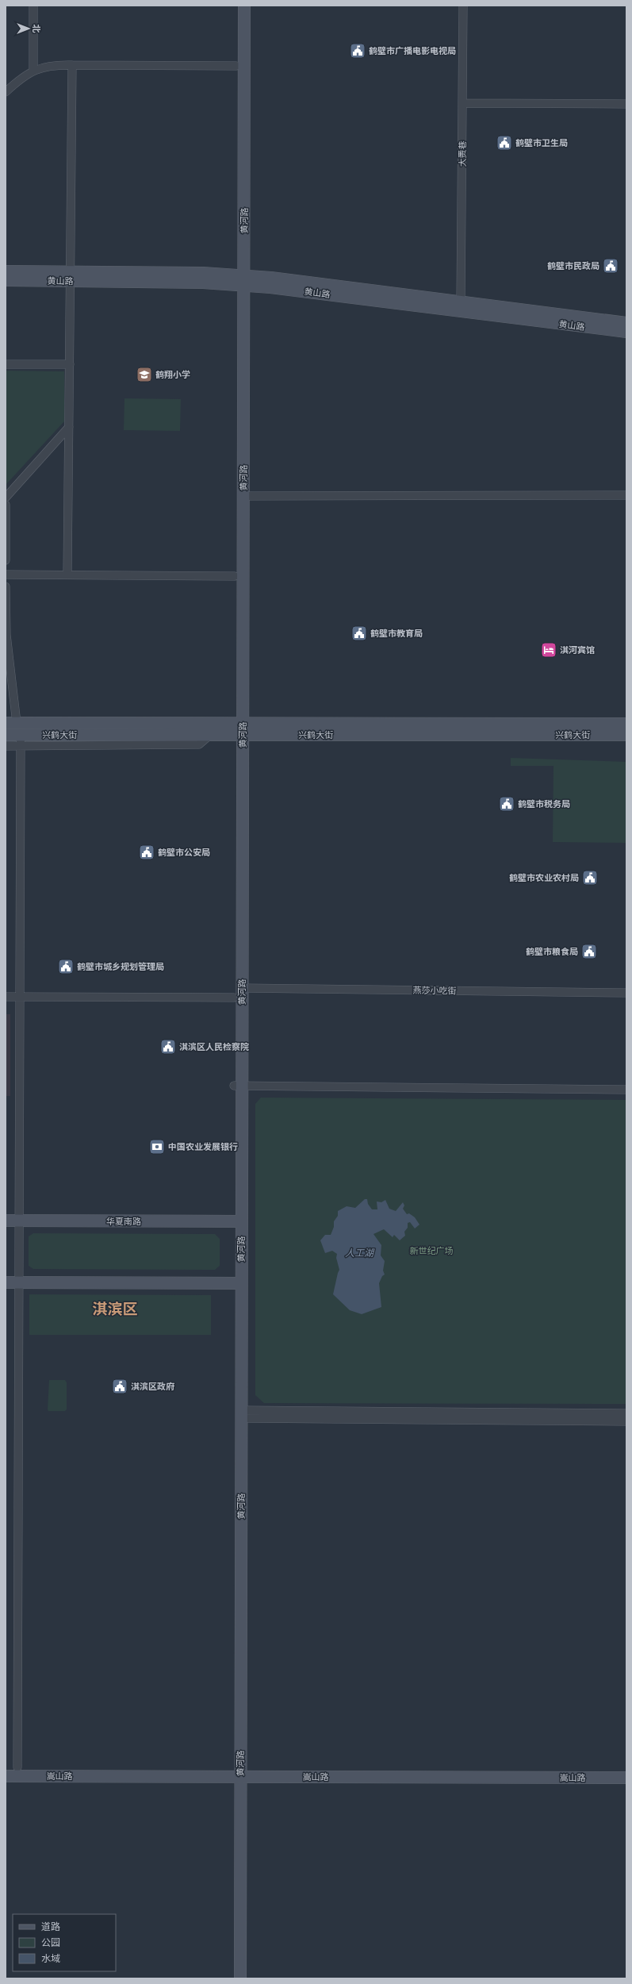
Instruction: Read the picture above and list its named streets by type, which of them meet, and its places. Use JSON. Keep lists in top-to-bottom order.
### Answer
{
  "streets": {
    "main road": [
      "黄河路",
      "黄山路",
      "兴鹤大街",
      "华夏南路",
      "嵩山路"
    ],
    "street": ["大赉巷", "燕莎小吃街"]
  },
  "crossings": [
    ["大赉巷", "黄山路"],
    ["黄河路", "黄山路"],
    ["黄河路", "兴鹤大街"],
    ["黄河路", "燕莎小吃街"],
    ["黄河路", "华夏南路"],
    ["黄河路", "嵩山路"]
  ],
  "districts": ["淇滨区"],
  "water": ["人工湖"],
  "parks": ["新世纪广场"],
  "places": {
    "public building": [
      "鹤壁市广播电影电视局",
      "鹤壁市卫生局",
      "鹤壁市民政局",
      "鹤壁市教育局",
      "鹤壁市税务局",
      "鹤壁市公安局",
      "鹤壁市农业农村局",
      "鹤壁市粮食局",
      "鹤壁市城乡规划管理局",
      "淇滨区人民检察院",
      "淇滨区政府"
    ],
    "school or university": ["鹤翔小学"],
    "hotel": ["淇河宾馆"],
    "bank": ["中国农业发展银行"]
  },
  "legend": ["道路", "公园", "水域"],
  "north": "right"
}
